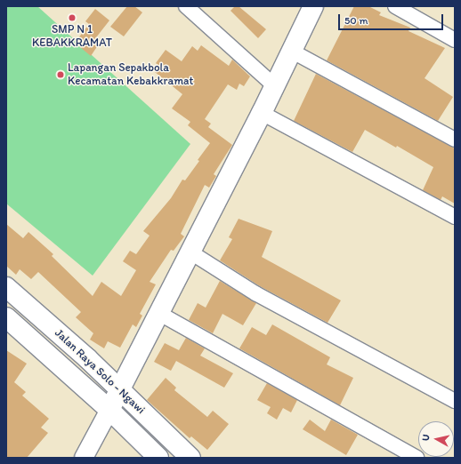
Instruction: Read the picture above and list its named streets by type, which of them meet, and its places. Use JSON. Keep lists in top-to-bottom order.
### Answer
{
  "streets": {
    "main road": ["Jalan Raya Solo - Ngawi"]
  },
  "places": ["SMP N 1 KEBAKKRAMAT", "Lapangan Sepakbola Kecamatan Kebakkramat"],
  "scale_bar": "50 m",
  "north": "left"
}
